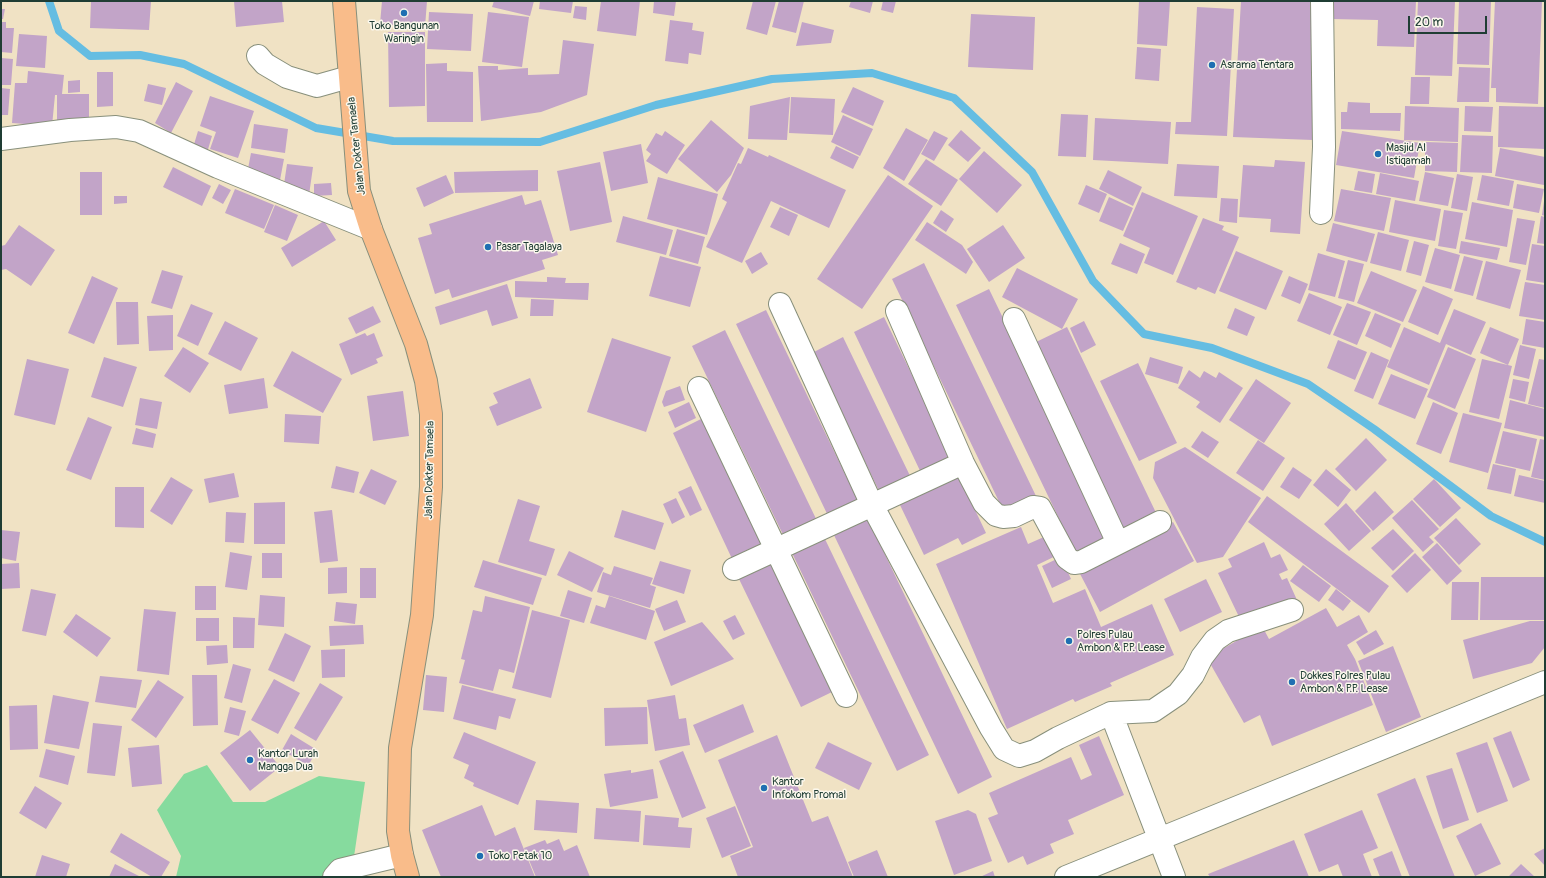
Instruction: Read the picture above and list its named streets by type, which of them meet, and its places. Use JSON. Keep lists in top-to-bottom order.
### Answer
{
  "streets": {
    "main road": ["Jalan Dokter Tamaela"]
  },
  "places": [
    "Toko Bangunan Waringin",
    "Asrama Tentara",
    "Masjid Al Istiqamah",
    "Pasar Tagalaya",
    "Polres Pulau Ambon & P.P. Lease",
    "Dokkes Polres Pulau Ambon & P.P. Lease",
    "Kantor Lurah Mangga Dua",
    "Kantor Infokom Promal",
    "Toko Petak 10"
  ],
  "scale_bar": "20 m"
}
